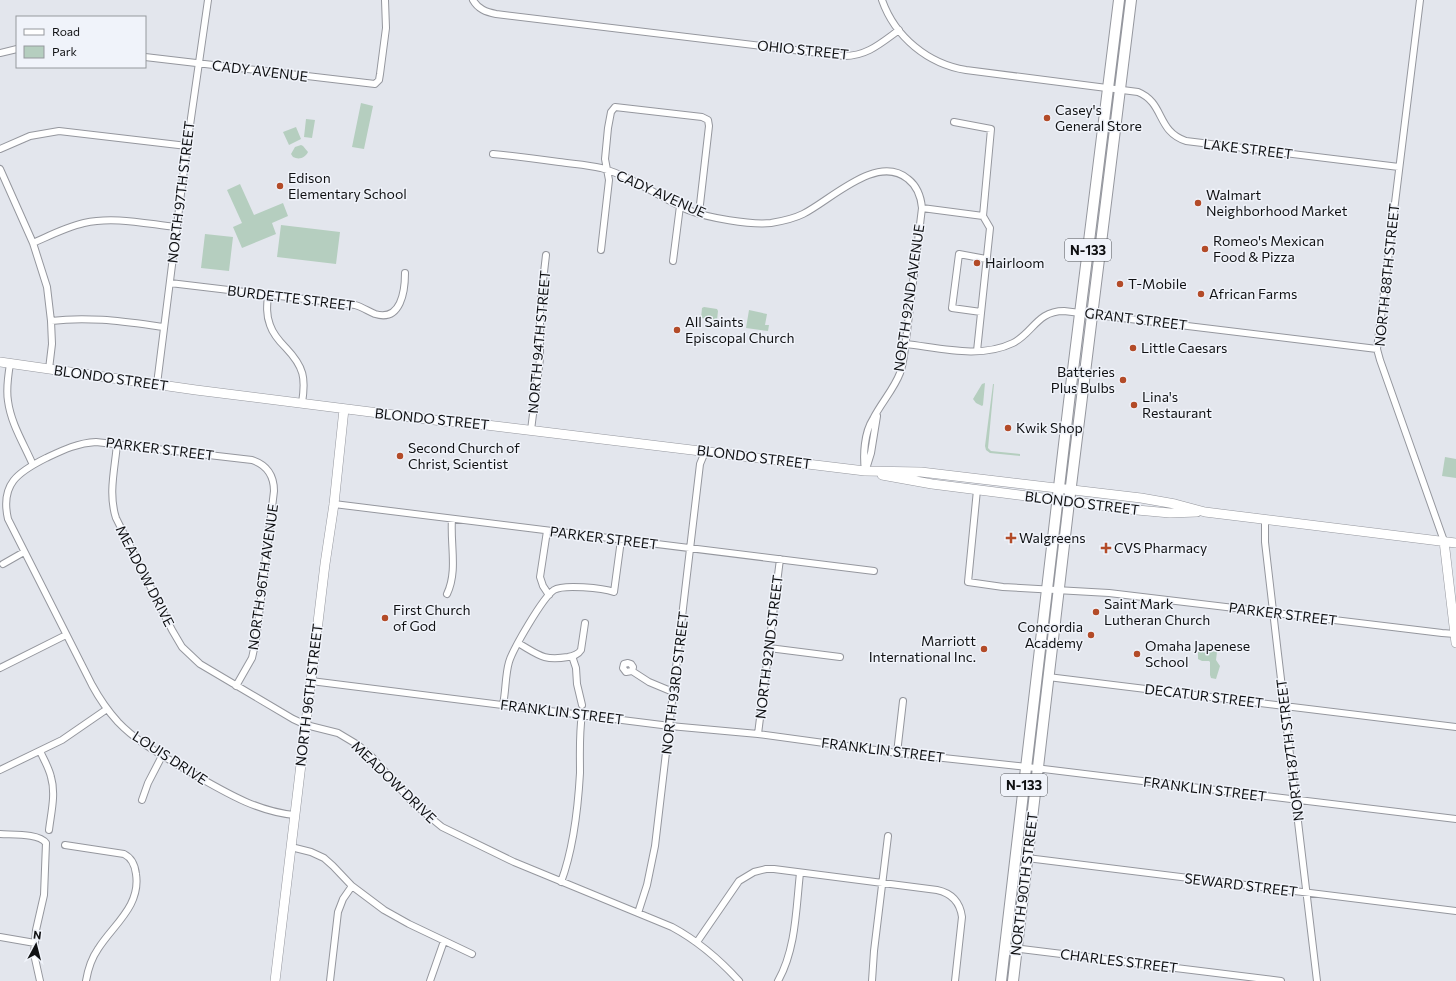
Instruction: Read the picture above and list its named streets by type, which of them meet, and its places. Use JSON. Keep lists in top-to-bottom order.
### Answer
{
  "streets": {
    "main road": [
      "N-133",
      "BLONDO STREET",
      "NORTH 96TH STREET",
      "NORTH 90TH STREET"
    ],
    "street": [
      "OHIO STREET",
      "CADY AVENUE",
      "LAKE STREET",
      "NORTH 97TH STREET",
      "NORTH 88TH STREET",
      "BURDETTE STREET",
      "NORTH 92ND AVENUE",
      "GRANT STREET",
      "NORTH 94TH STREET",
      "PARKER STREET",
      "MEADOW DRIVE",
      "NORTH 96TH AVENUE",
      "NORTH 92ND STREET",
      "NORTH 93RD STREET",
      "DECATUR STREET",
      "FRANKLIN STREET",
      "NORTH 87TH STREET",
      "LOUIS DRIVE",
      "SEWARD STREET",
      "CHARLES STREET"
    ]
  },
  "crossings": [
    ["CADY AVENUE", "NORTH 97TH STREET"],
    ["CADY AVENUE", "NORTH 92ND AVENUE"],
    ["LAKE STREET", "NORTH 88TH STREET"],
    ["LAKE STREET", "NORTH 90TH STREET"],
    ["NORTH 97TH STREET", "BURDETTE STREET"],
    ["NORTH 97TH STREET", "BLONDO STREET"],
    ["NORTH 88TH STREET", "GRANT STREET"],
    ["NORTH 88TH STREET", "BLONDO STREET"],
    ["NORTH 92ND AVENUE", "GRANT STREET"],
    ["NORTH 92ND AVENUE", "BLONDO STREET"],
    ["GRANT STREET", "NORTH 90TH STREET"],
    ["NORTH 94TH STREET", "BLONDO STREET"],
    ["BLONDO STREET", "PARKER STREET"],
    ["BLONDO STREET", "NORTH 93RD STREET"],
    ["BLONDO STREET", "NORTH 96TH STREET"],
    ["BLONDO STREET", "NORTH 87TH STREET"],
    ["BLONDO STREET", "NORTH 90TH STREET"],
    ["PARKER STREET", "MEADOW DRIVE"],
    ["PARKER STREET", "NORTH 96TH AVENUE"],
    ["PARKER STREET", "NORTH 92ND STREET"],
    ["PARKER STREET", "NORTH 93RD STREET"],
    ["PARKER STREET", "NORTH 96TH STREET"],
    ["PARKER STREET", "NORTH 87TH STREET"],
    ["PARKER STREET", "LOUIS DRIVE"],
    ["PARKER STREET", "NORTH 90TH STREET"],
    ["MEADOW DRIVE", "NORTH 96TH AVENUE"],
    ["MEADOW DRIVE", "NORTH 93RD STREET"],
    ["MEADOW DRIVE", "NORTH 96TH STREET"],
    ["NORTH 92ND STREET", "FRANKLIN STREET"],
    ["NORTH 93RD STREET", "FRANKLIN STREET"],
    ["NORTH 96TH STREET", "FRANKLIN STREET"],
    ["NORTH 96TH STREET", "LOUIS DRIVE"],
    ["DECATUR STREET", "NORTH 87TH STREET"],
    ["DECATUR STREET", "NORTH 90TH STREET"],
    ["FRANKLIN STREET", "NORTH 87TH STREET"],
    ["FRANKLIN STREET", "NORTH 90TH STREET"],
    ["NORTH 87TH STREET", "SEWARD STREET"],
    ["NORTH 90TH STREET", "SEWARD STREET"],
    ["NORTH 90TH STREET", "CHARLES STREET"]
  ],
  "places": {
    "other": [
      "Casey's General Store",
      "Edison Elementary School",
      "Walmart Neighborhood Market",
      "Romeo's Mexican Food & Pizza",
      "Hairloom",
      "T-Mobile",
      "African Farms",
      "All Saints Episcopal Church",
      "Little Caesars",
      "Batteries Plus Bulbs",
      "Lina's Restaurant",
      "Kwik Shop",
      "Second Church of Christ, Scientist",
      "Saint Mark Lutheran Church",
      "First Church of God",
      "Concordia Academy",
      "Marriott International Inc.",
      "Omaha Japenese School"
    ],
    "health": ["Walgreens", "CVS Pharmacy"]
  },
  "legend": ["Road", "Park"],
  "north": "top"
}
